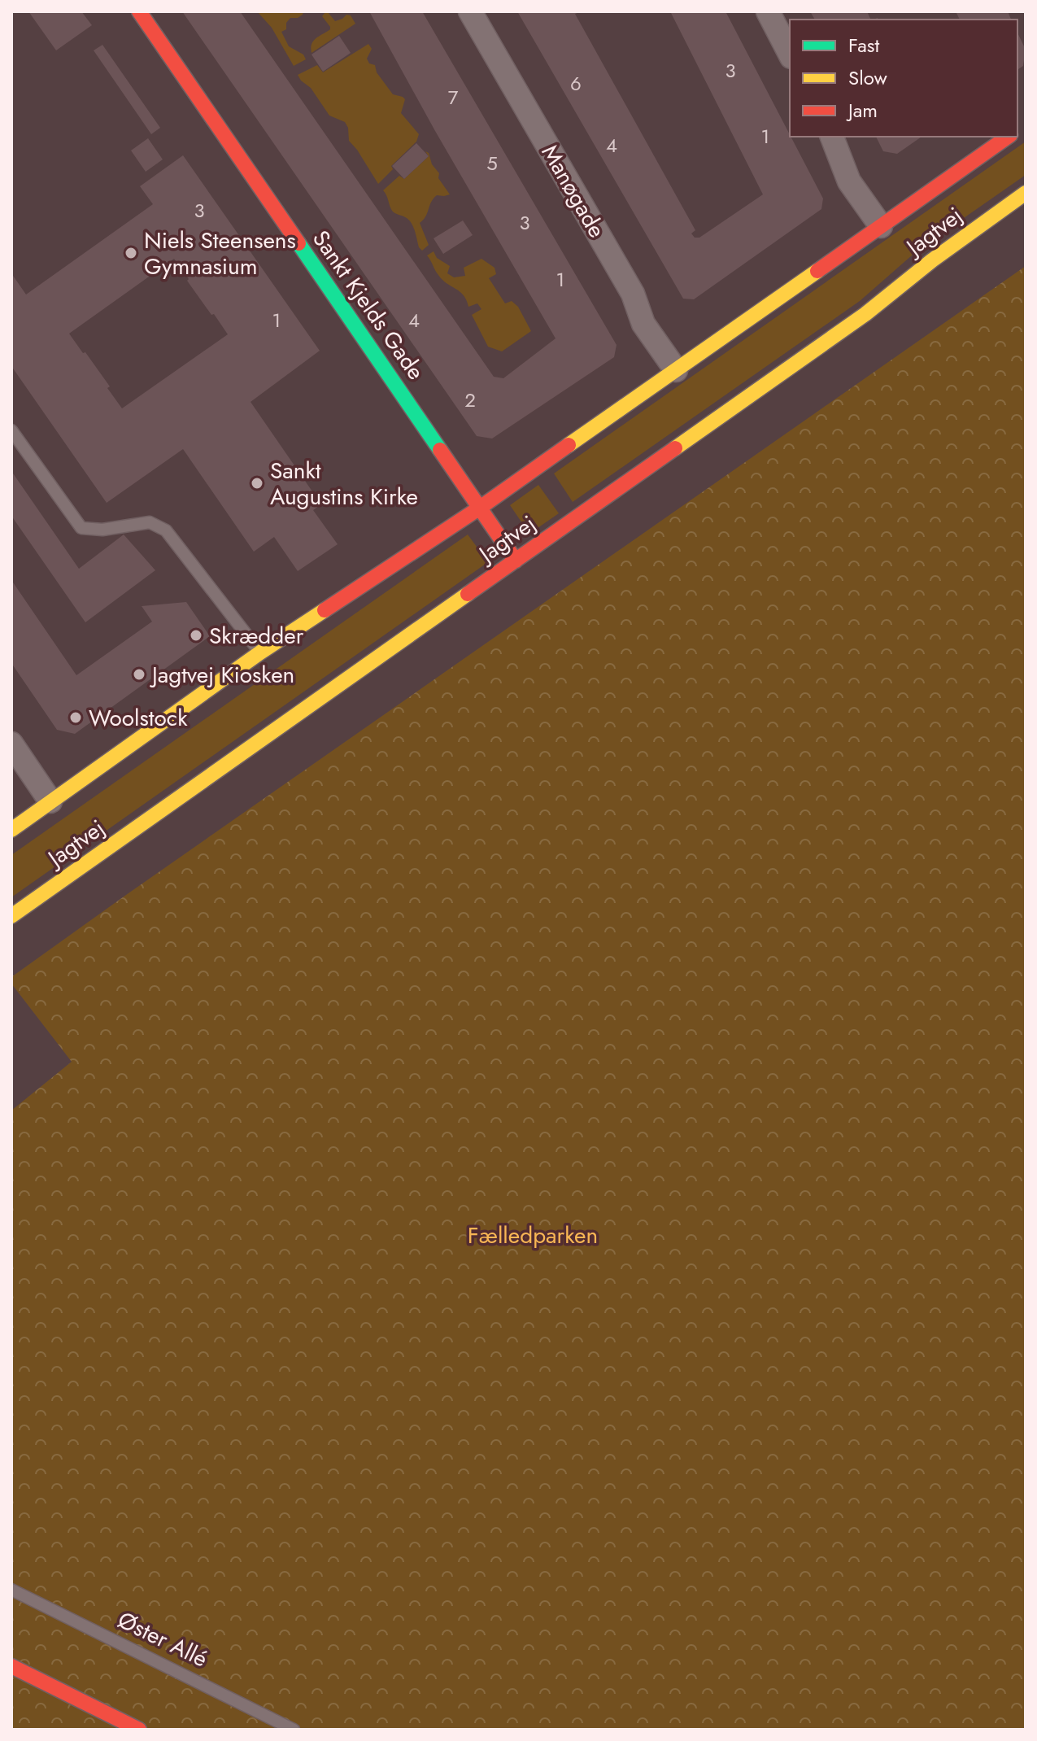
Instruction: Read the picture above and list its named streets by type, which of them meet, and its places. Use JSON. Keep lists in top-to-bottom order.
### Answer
{
  "streets": {
    "street": ["Manøgade", "Jagtvej", "Sankt Kjelds Gade"],
    "lane": ["Øster Allé"]
  },
  "crossings": [
    ["Manøgade", "Jagtvej"],
    ["Jagtvej", "Sankt Kjelds Gade"]
  ],
  "parks": ["Fælledparken"],
  "places": [
    "Niels Steensens Gymnasium",
    "Sankt Augustins Kirke",
    "Skrædder",
    "Jagtvej Kiosken",
    "Woolstock"
  ],
  "house_numbers": [
    "3",
    "6",
    "7",
    "1",
    "4",
    "5",
    "3",
    "3",
    "1",
    "1",
    "4",
    "2"
  ],
  "legend": ["Fast", "Slow", "Jam"]
}
